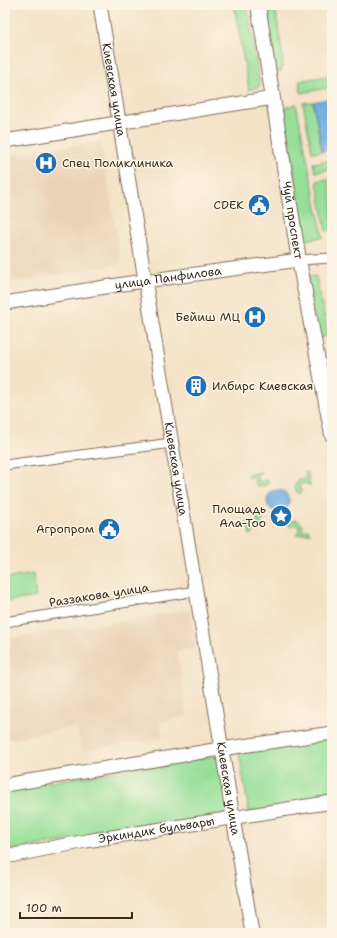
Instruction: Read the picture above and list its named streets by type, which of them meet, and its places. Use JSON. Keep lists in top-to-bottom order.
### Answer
{
  "streets": {
    "main road": ["Чуй проспект"],
    "street": [
      "Киевская улица",
      "улица Панфилова",
      "Раззакова улица",
      "Эркиндик бульвары"
    ]
  },
  "crossings": [
    ["Киевская улица", "улица Панфилова"],
    ["Киевская улица", "Раззакова улица"],
    ["Киевская улица", "Эркиндик бульвары"],
    ["Чуй проспект", "улица Панфилова"]
  ],
  "places": {
    "hospital": ["Спец Поликлиника", "Бейиш МЦ"],
    "public building": ["CDEK", "Агропром"],
    "building": ["Илбирс Киевская"],
    "place": ["Площадь Ала-Тоо"]
  },
  "scale_bar": "100 m"
}
